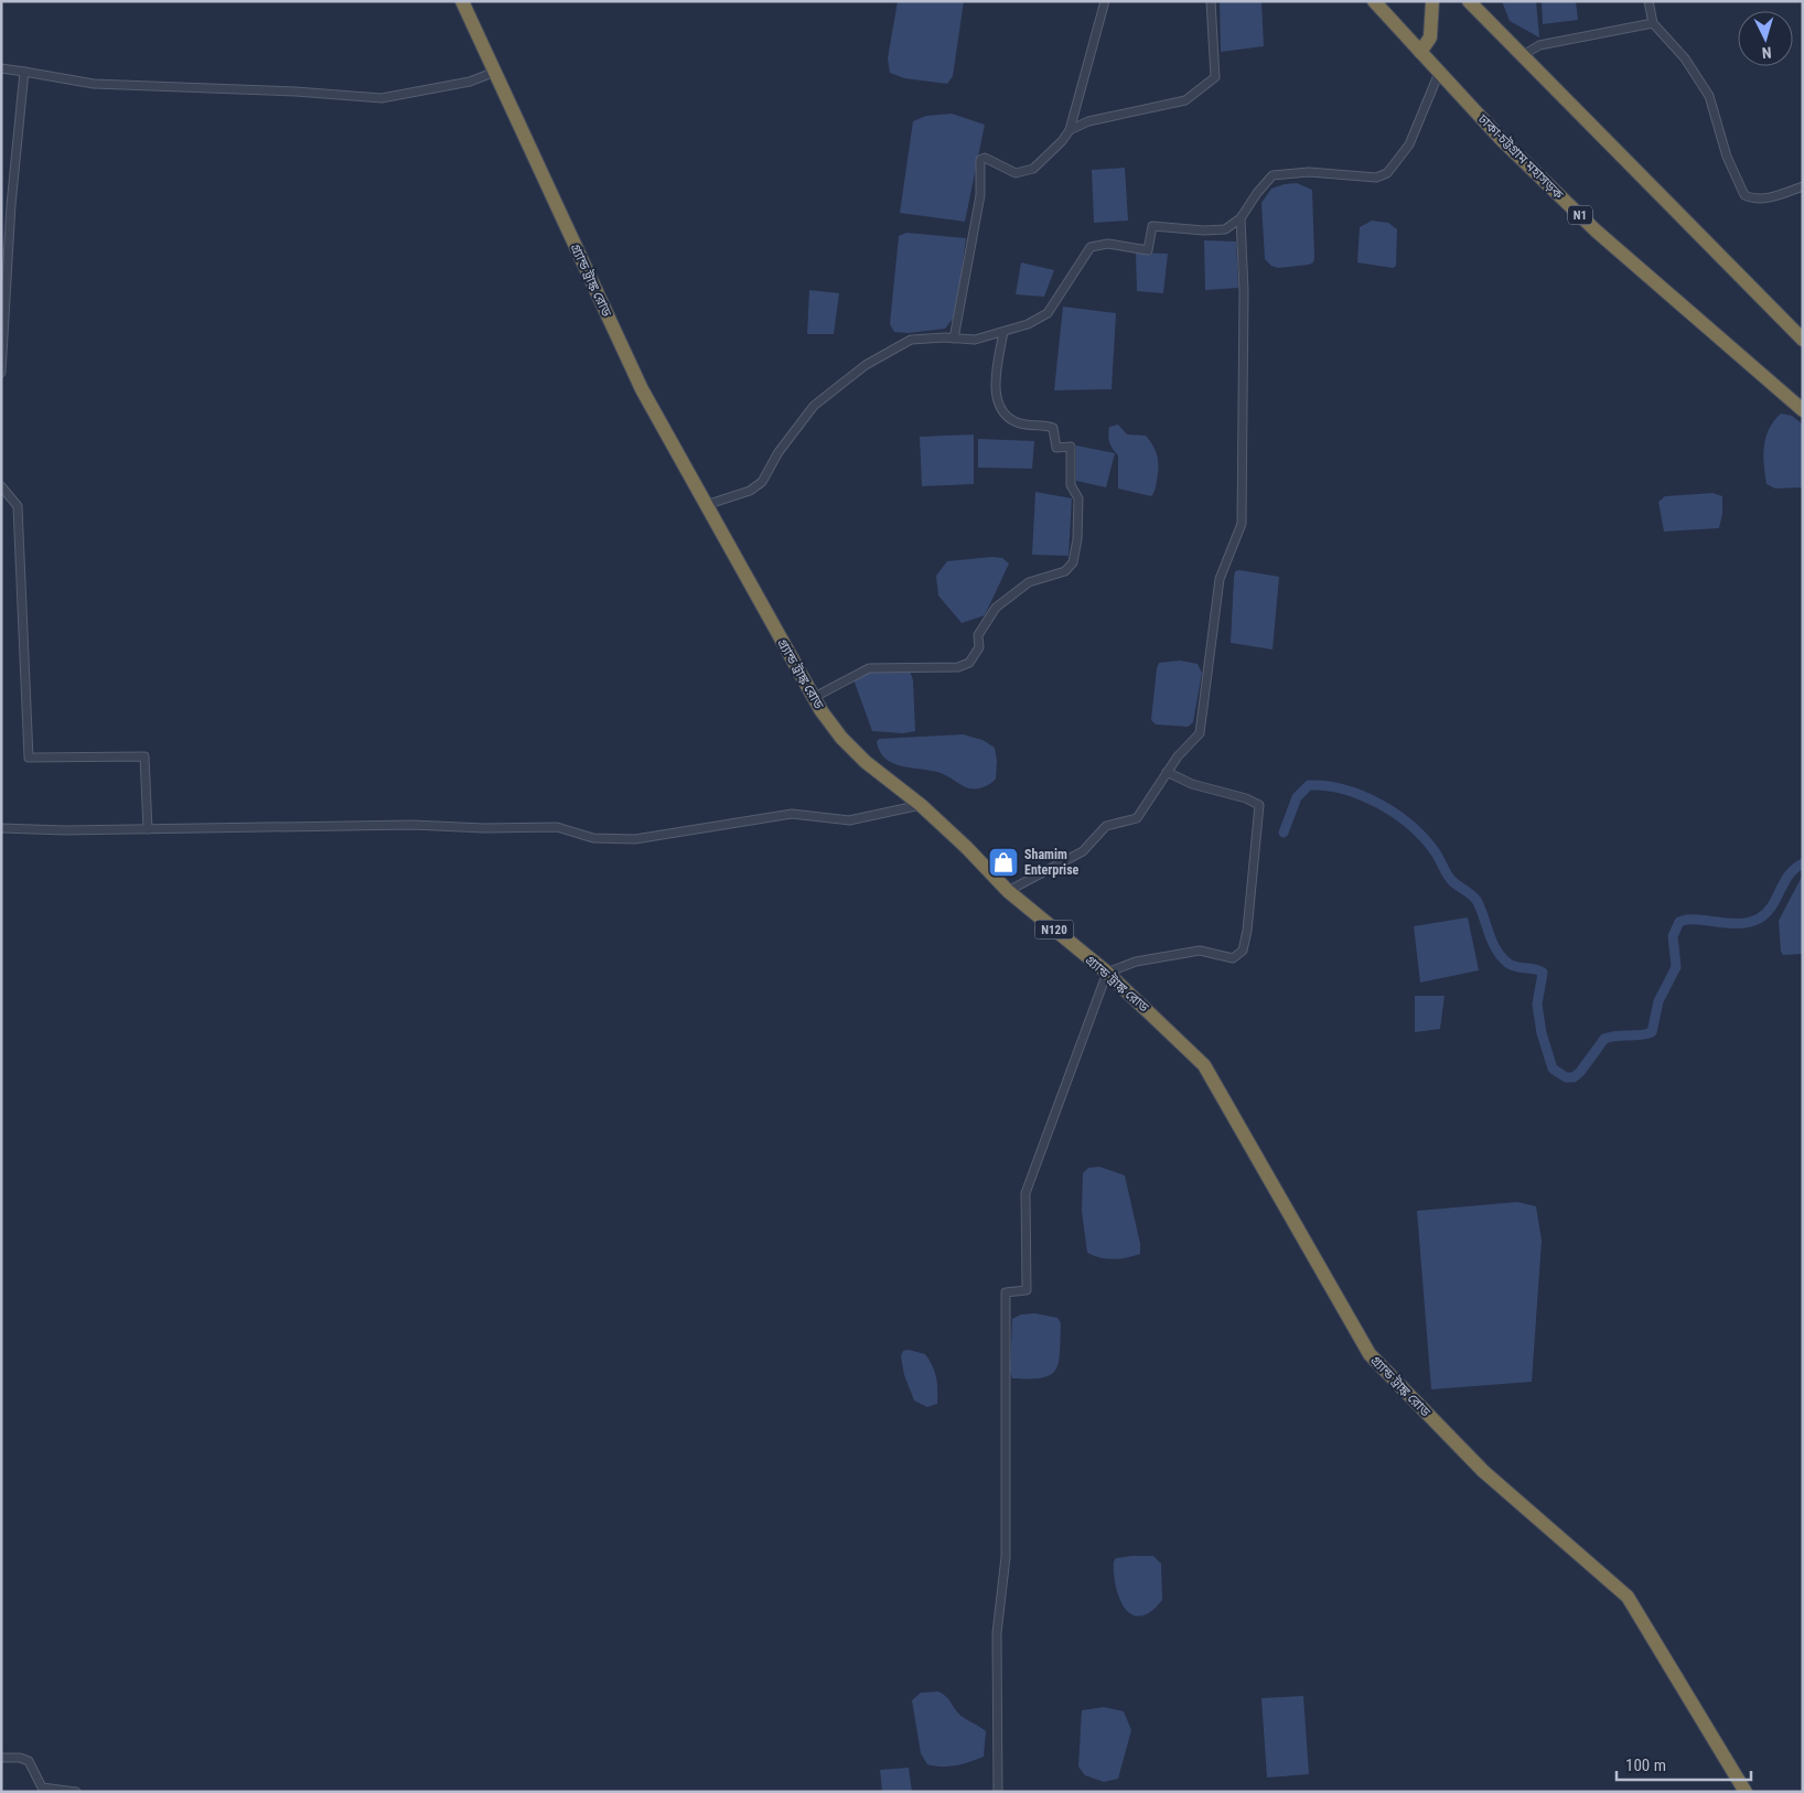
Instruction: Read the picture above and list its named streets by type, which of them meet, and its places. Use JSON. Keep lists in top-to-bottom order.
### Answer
{
  "streets": {
    "highway": [
      "ঢাকা-চট্টগ্রাম মহাসড়ক",
      "N1",
      "গ্র্যান্ড ট্রাঙ্ক রোড",
      "N120"
    ]
  },
  "places": {
    "shop": ["Shamim Enterprise"]
  },
  "scale_bar": "100 m",
  "north": "bottom"
}
